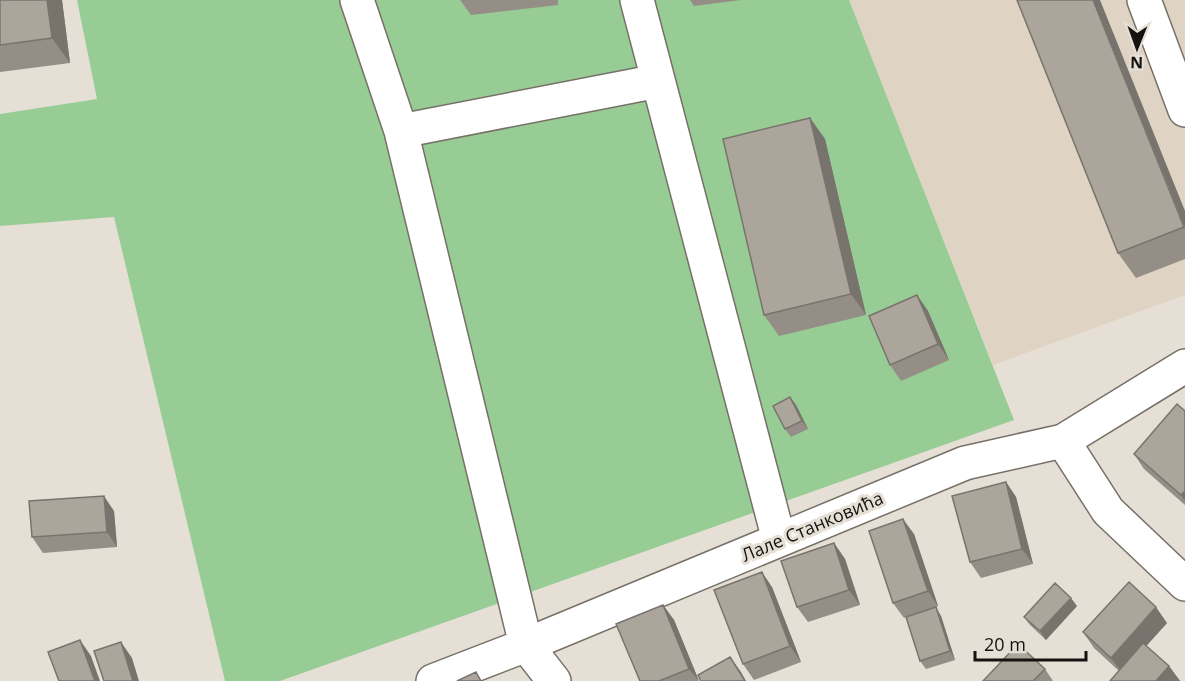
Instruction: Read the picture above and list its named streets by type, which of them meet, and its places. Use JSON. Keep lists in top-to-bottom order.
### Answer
{
  "streets": {
    "street": ["Лале Станковића"]
  },
  "scale_bar": "20 m",
  "north": "bottom"
}
